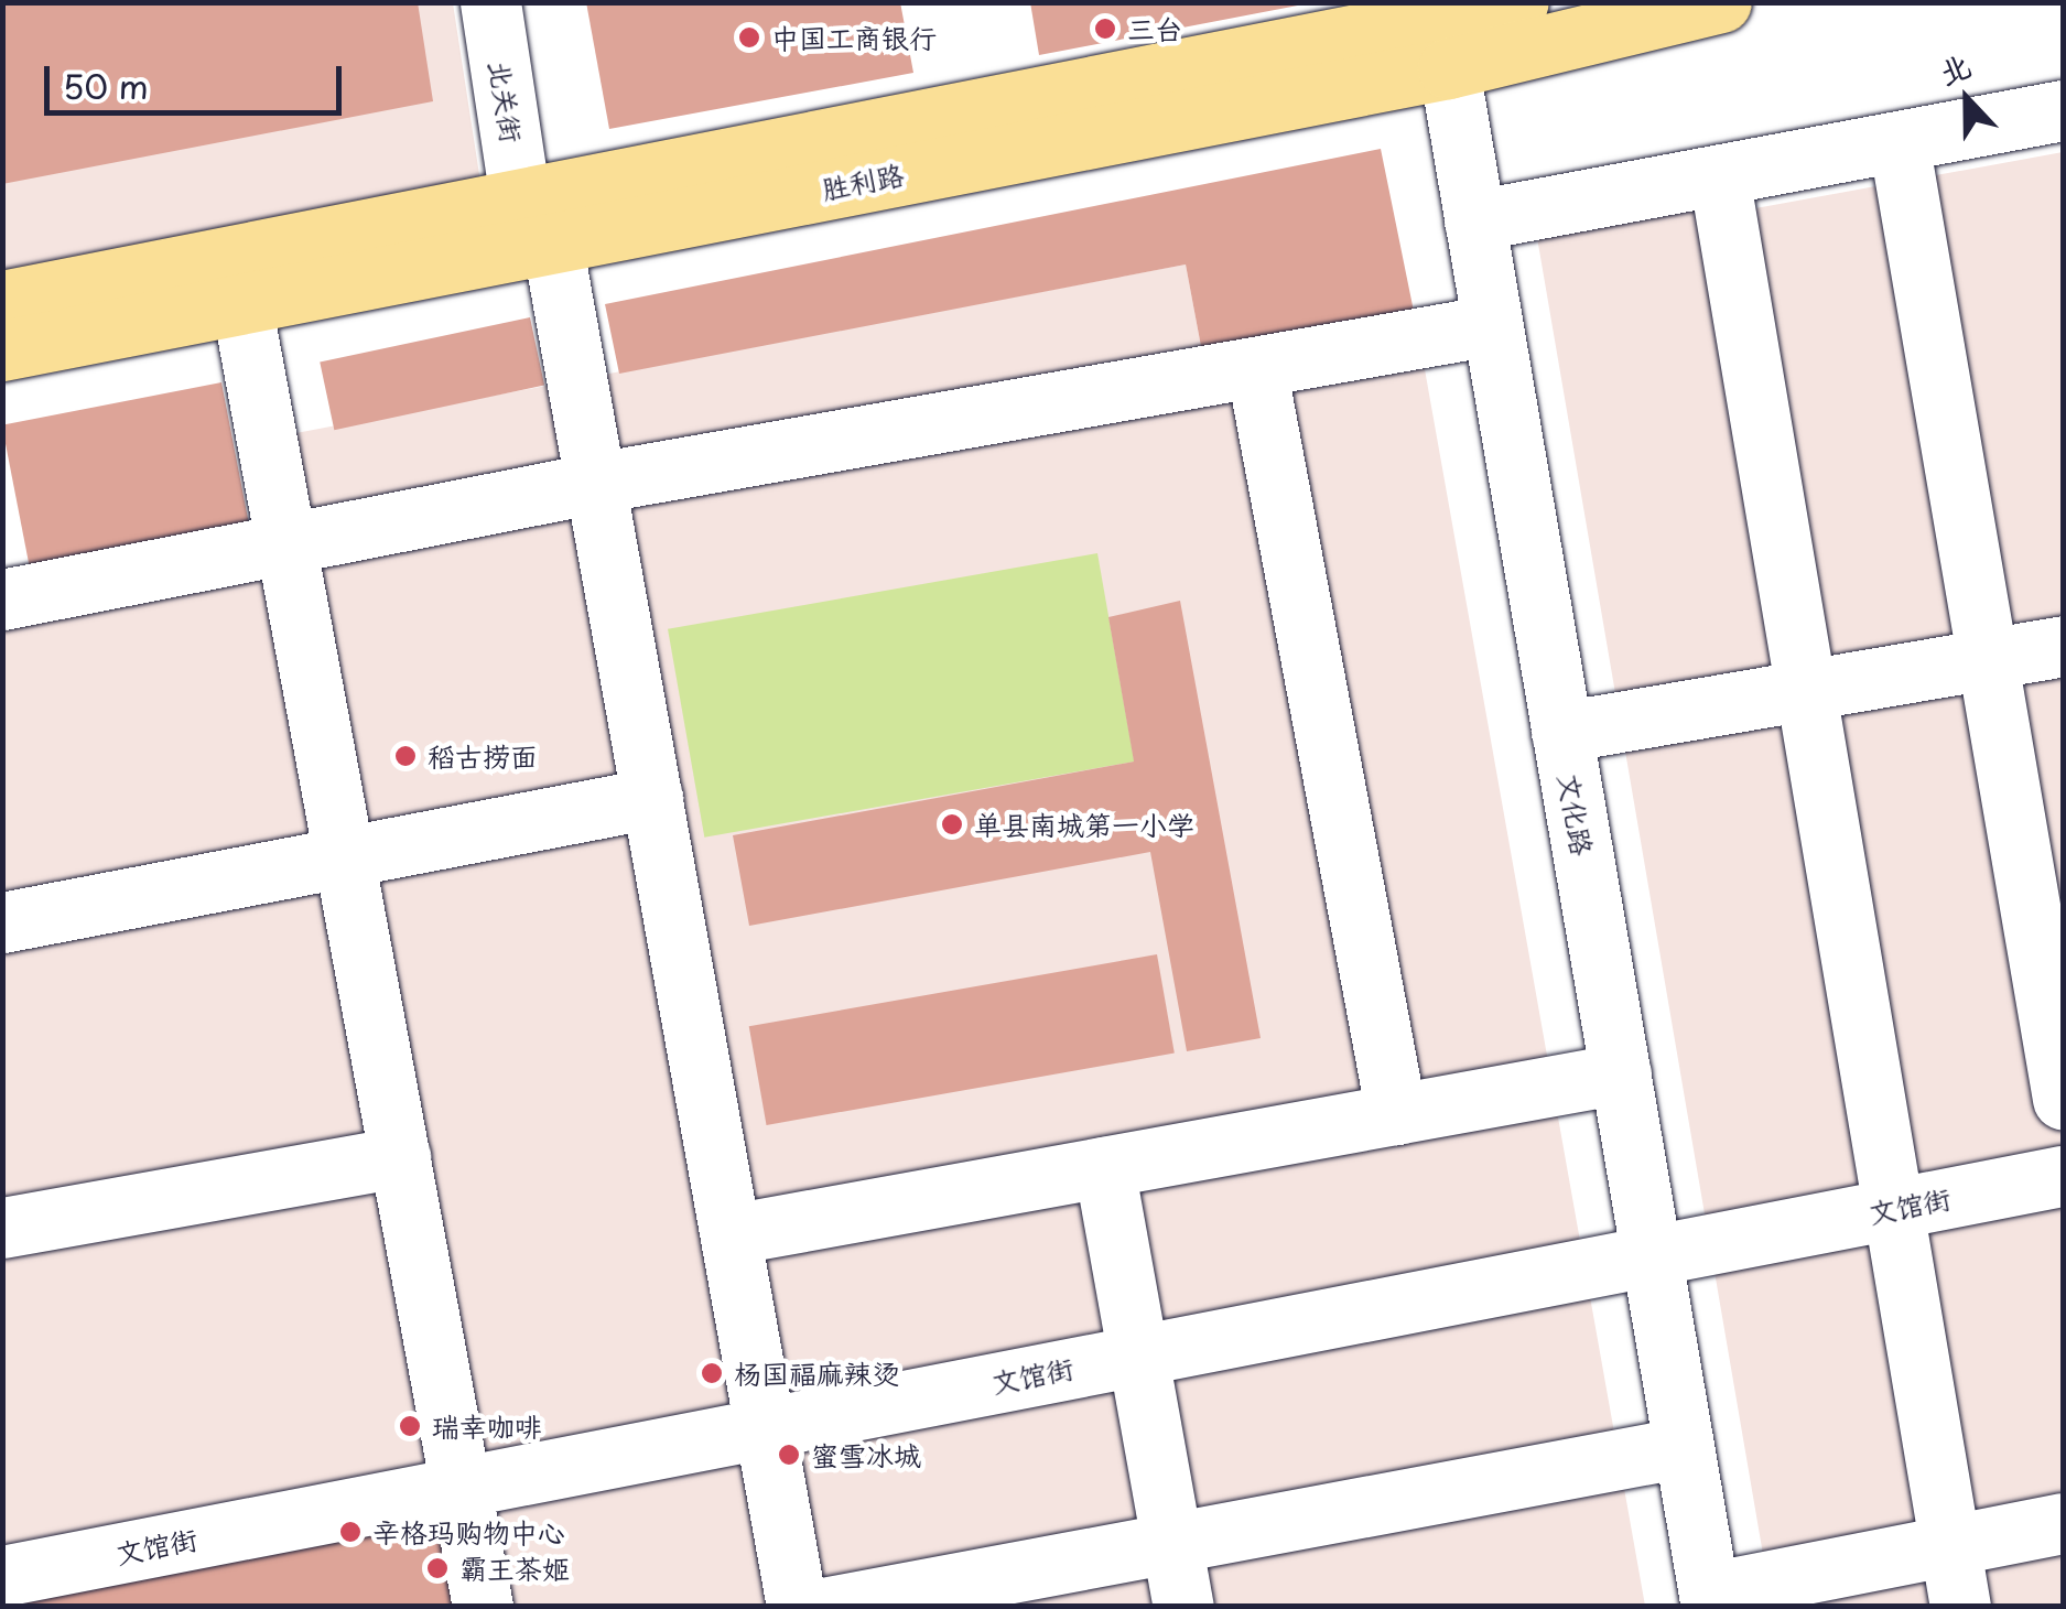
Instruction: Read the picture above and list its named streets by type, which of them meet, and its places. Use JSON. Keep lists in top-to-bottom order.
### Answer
{
  "streets": {
    "main road": ["胜利路"],
    "street": ["北关街", "文化路", "文馆街"]
  },
  "crossings": [
    ["北关街", "胜利路"],
    ["北关街", "文馆街"],
    ["胜利路", "文化路"],
    ["文化路", "文馆街"]
  ],
  "places": [
    "三台",
    "中国工商银行",
    "稻古捞面",
    "单县南城第一小学",
    "杨国福麻辣烫",
    "瑞幸咖啡",
    "蜜雪冰城",
    "辛格玛购物中心",
    "霸王茶姬"
  ],
  "scale_bar": "50 m",
  "north": "top"
}
